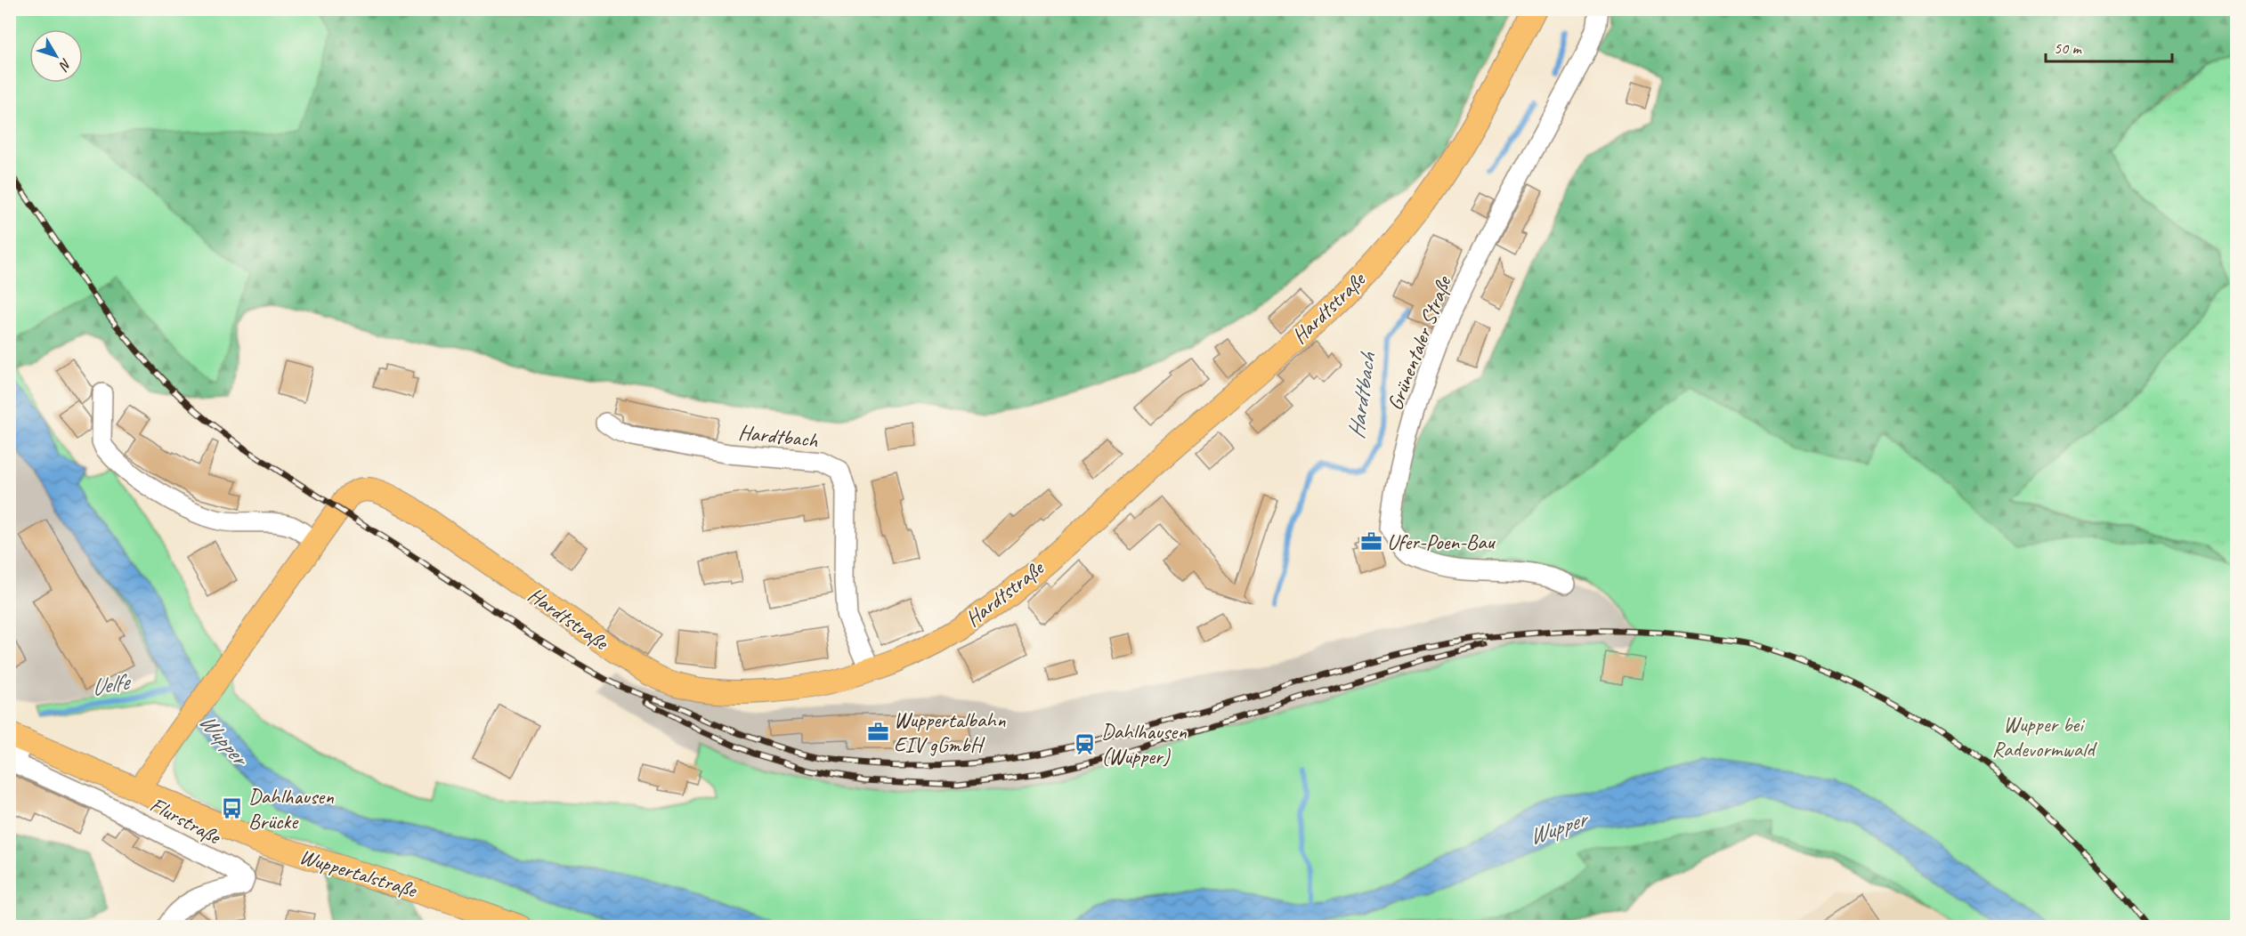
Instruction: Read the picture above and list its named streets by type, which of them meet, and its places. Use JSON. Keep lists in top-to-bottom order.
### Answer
{
  "streets": {
    "main road": ["Hardtstraße", "Wuppertalstraße"],
    "street": ["Grünentaler Straße", "Hardtbach", "Flurstraße"]
  },
  "crossings": [
    ["Hardtstraße", "Hardtbach"],
    ["Hardtstraße", "Wuppertalstraße"],
    ["Flurstraße", "Wuppertalstraße"]
  ],
  "water": ["Hardtbach", "Uelfe", "Wupper"],
  "parks": ["Wupper bei Radevormwald"],
  "places": {
    "office": ["Ufer-Poen-Bau", "Wuppertalbahn EIV gGmbH"],
    "station": ["Dahlhausen (Wupper)"],
    "bus stop": ["Dahlhausen Brücke"]
  },
  "scale_bar": "50 m",
  "north": "bottom right"
}
